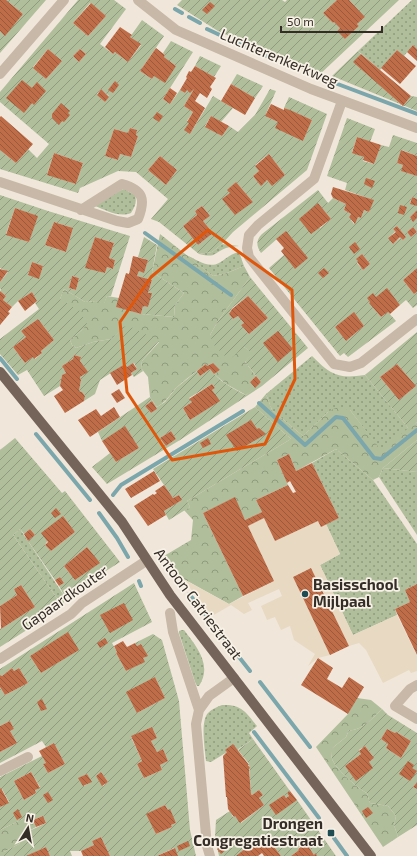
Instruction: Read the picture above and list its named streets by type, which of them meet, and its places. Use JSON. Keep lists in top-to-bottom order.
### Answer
{
  "streets": {
    "main road": ["Antoon Catriestraat"],
    "street": ["Luchterenkerkweg", "Gapaardkouter"]
  },
  "crossings": [
    ["Gapaardkouter", "Antoon Catriestraat"]
  ],
  "places": {
    "other": ["Basisschool Mijlpaal"],
    "transit": ["Drongen Congregatiestraat"]
  },
  "scale_bar": "50 m",
  "north": "top"
}
